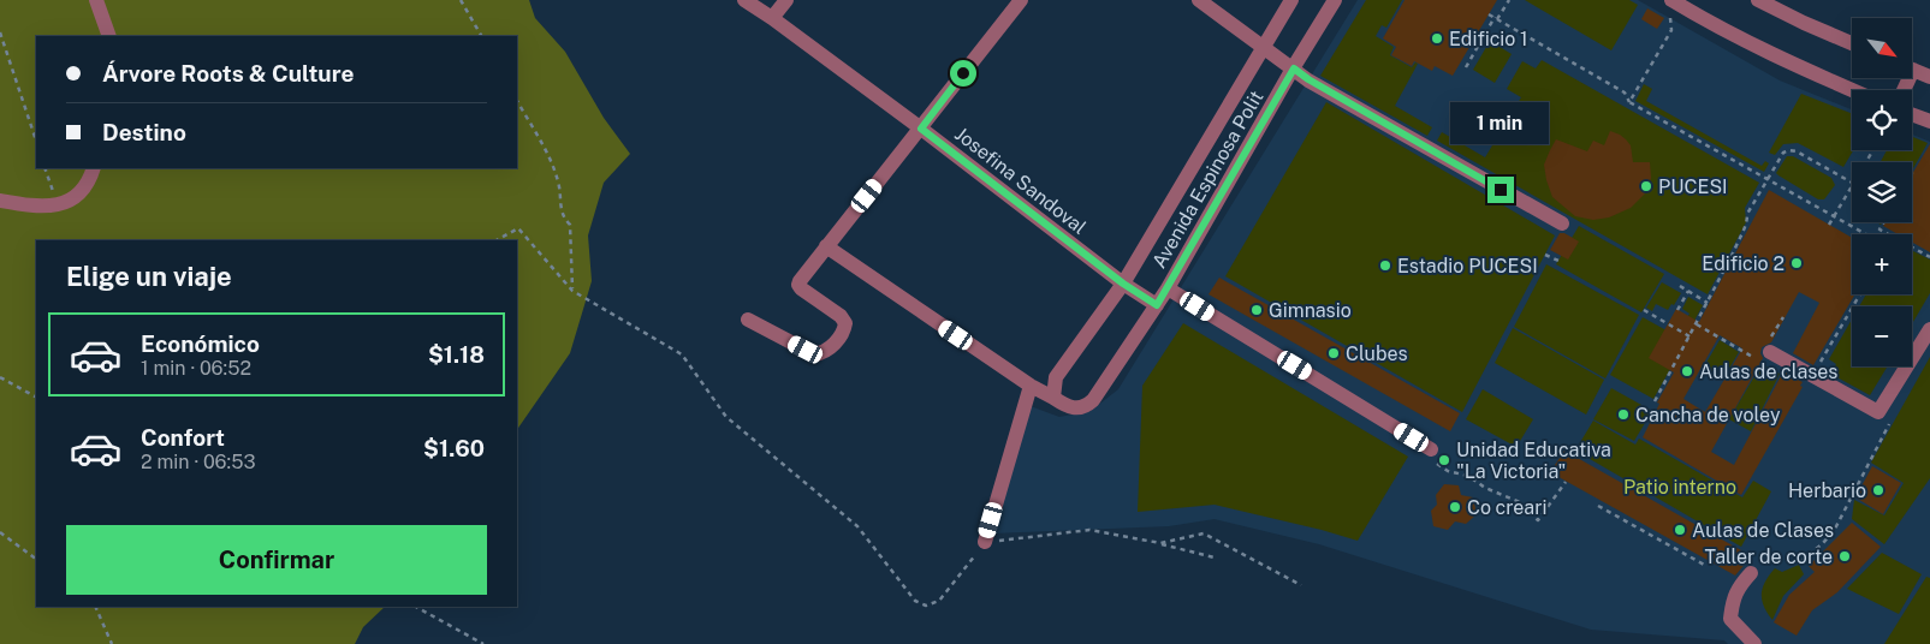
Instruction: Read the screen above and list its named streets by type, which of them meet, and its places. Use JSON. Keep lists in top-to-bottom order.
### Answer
{
  "streets": {
    "street": ["Avenida Espinosa Polit", "Josefina Sandoval"]
  },
  "crossings": [
    ["Avenida Espinosa Polit", "Josefina Sandoval"]
  ],
  "parks": ["Patio interno"],
  "places": [
    "Edificio 1",
    "PUCESI",
    "Edificio 2",
    "Estadio PUCESI",
    "Gimnasio",
    "Clubes",
    "Aulas de clases",
    "Cancha de voley",
    "Unidad Educativa \"La Victoria\"",
    "Herbario",
    "Co creari",
    "Aulas de Clases",
    "Taller de corte"
  ],
  "north": "bottom right",
  "page": {
    "map_buttons": ["+", "−"],
    "banner": ["Árvore Roots & Culture", "Destino"],
    "bubble": "1 min",
    "heading": "Elige un viaje",
    "list": [
      {
        "name": "Económico",
        "note": "1 min · 06:52",
        "value": "$1.18"
      },
      {
        "name": "Confort",
        "note": "2 min · 06:53",
        "value": "$1.60"
      }
    ],
    "buttons": "Confirmar"
  }
}
